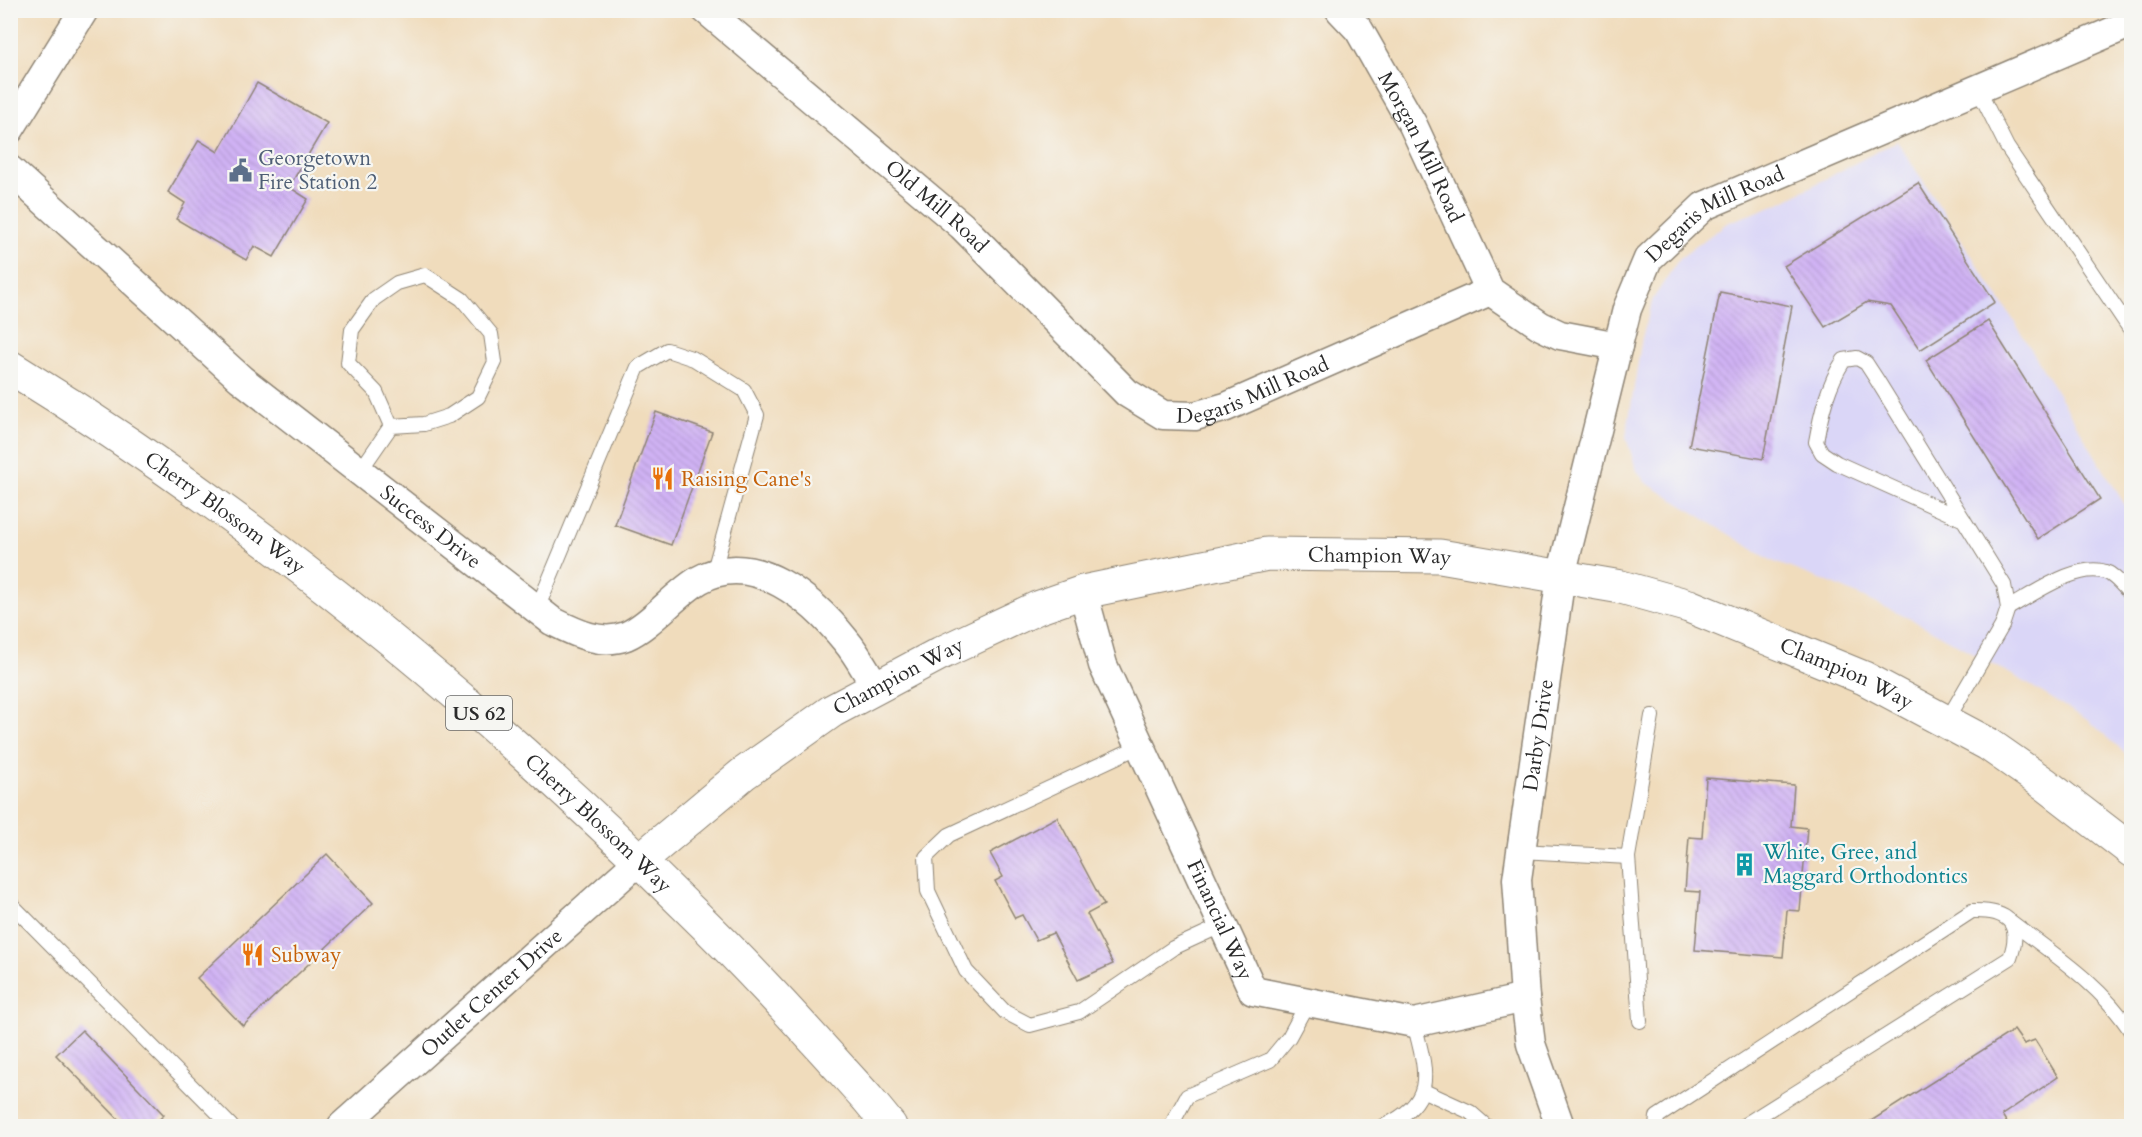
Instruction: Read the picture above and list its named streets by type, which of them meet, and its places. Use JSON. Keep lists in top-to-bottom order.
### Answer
{
  "streets": {
    "main road": ["Cherry Blossom Way", "Champion Way", "US 62"],
    "street": [
      "Morgan Mill Road",
      "Old Mill Road",
      "Degaris Mill Road",
      "Success Drive",
      "Darby Drive",
      "Financial Way",
      "Outlet Center Drive"
    ]
  },
  "crossings": [
    ["Morgan Mill Road", "Degaris Mill Road"],
    ["Old Mill Road", "Degaris Mill Road"],
    ["Degaris Mill Road", "Darby Drive"],
    ["Cherry Blossom Way", "Champion Way"],
    ["Cherry Blossom Way", "Outlet Center Drive"],
    ["Success Drive", "Champion Way"],
    ["Champion Way", "Darby Drive"],
    ["Champion Way", "Financial Way"],
    ["Champion Way", "Outlet Center Drive"],
    ["Darby Drive", "Financial Way"]
  ],
  "places": {
    "public building": ["Georgetown Fire Station 2"],
    "restaurant": ["Raising Cane's", "Subway"],
    "building": ["White, Gree, and Maggard Orthodontics"]
  }
}
